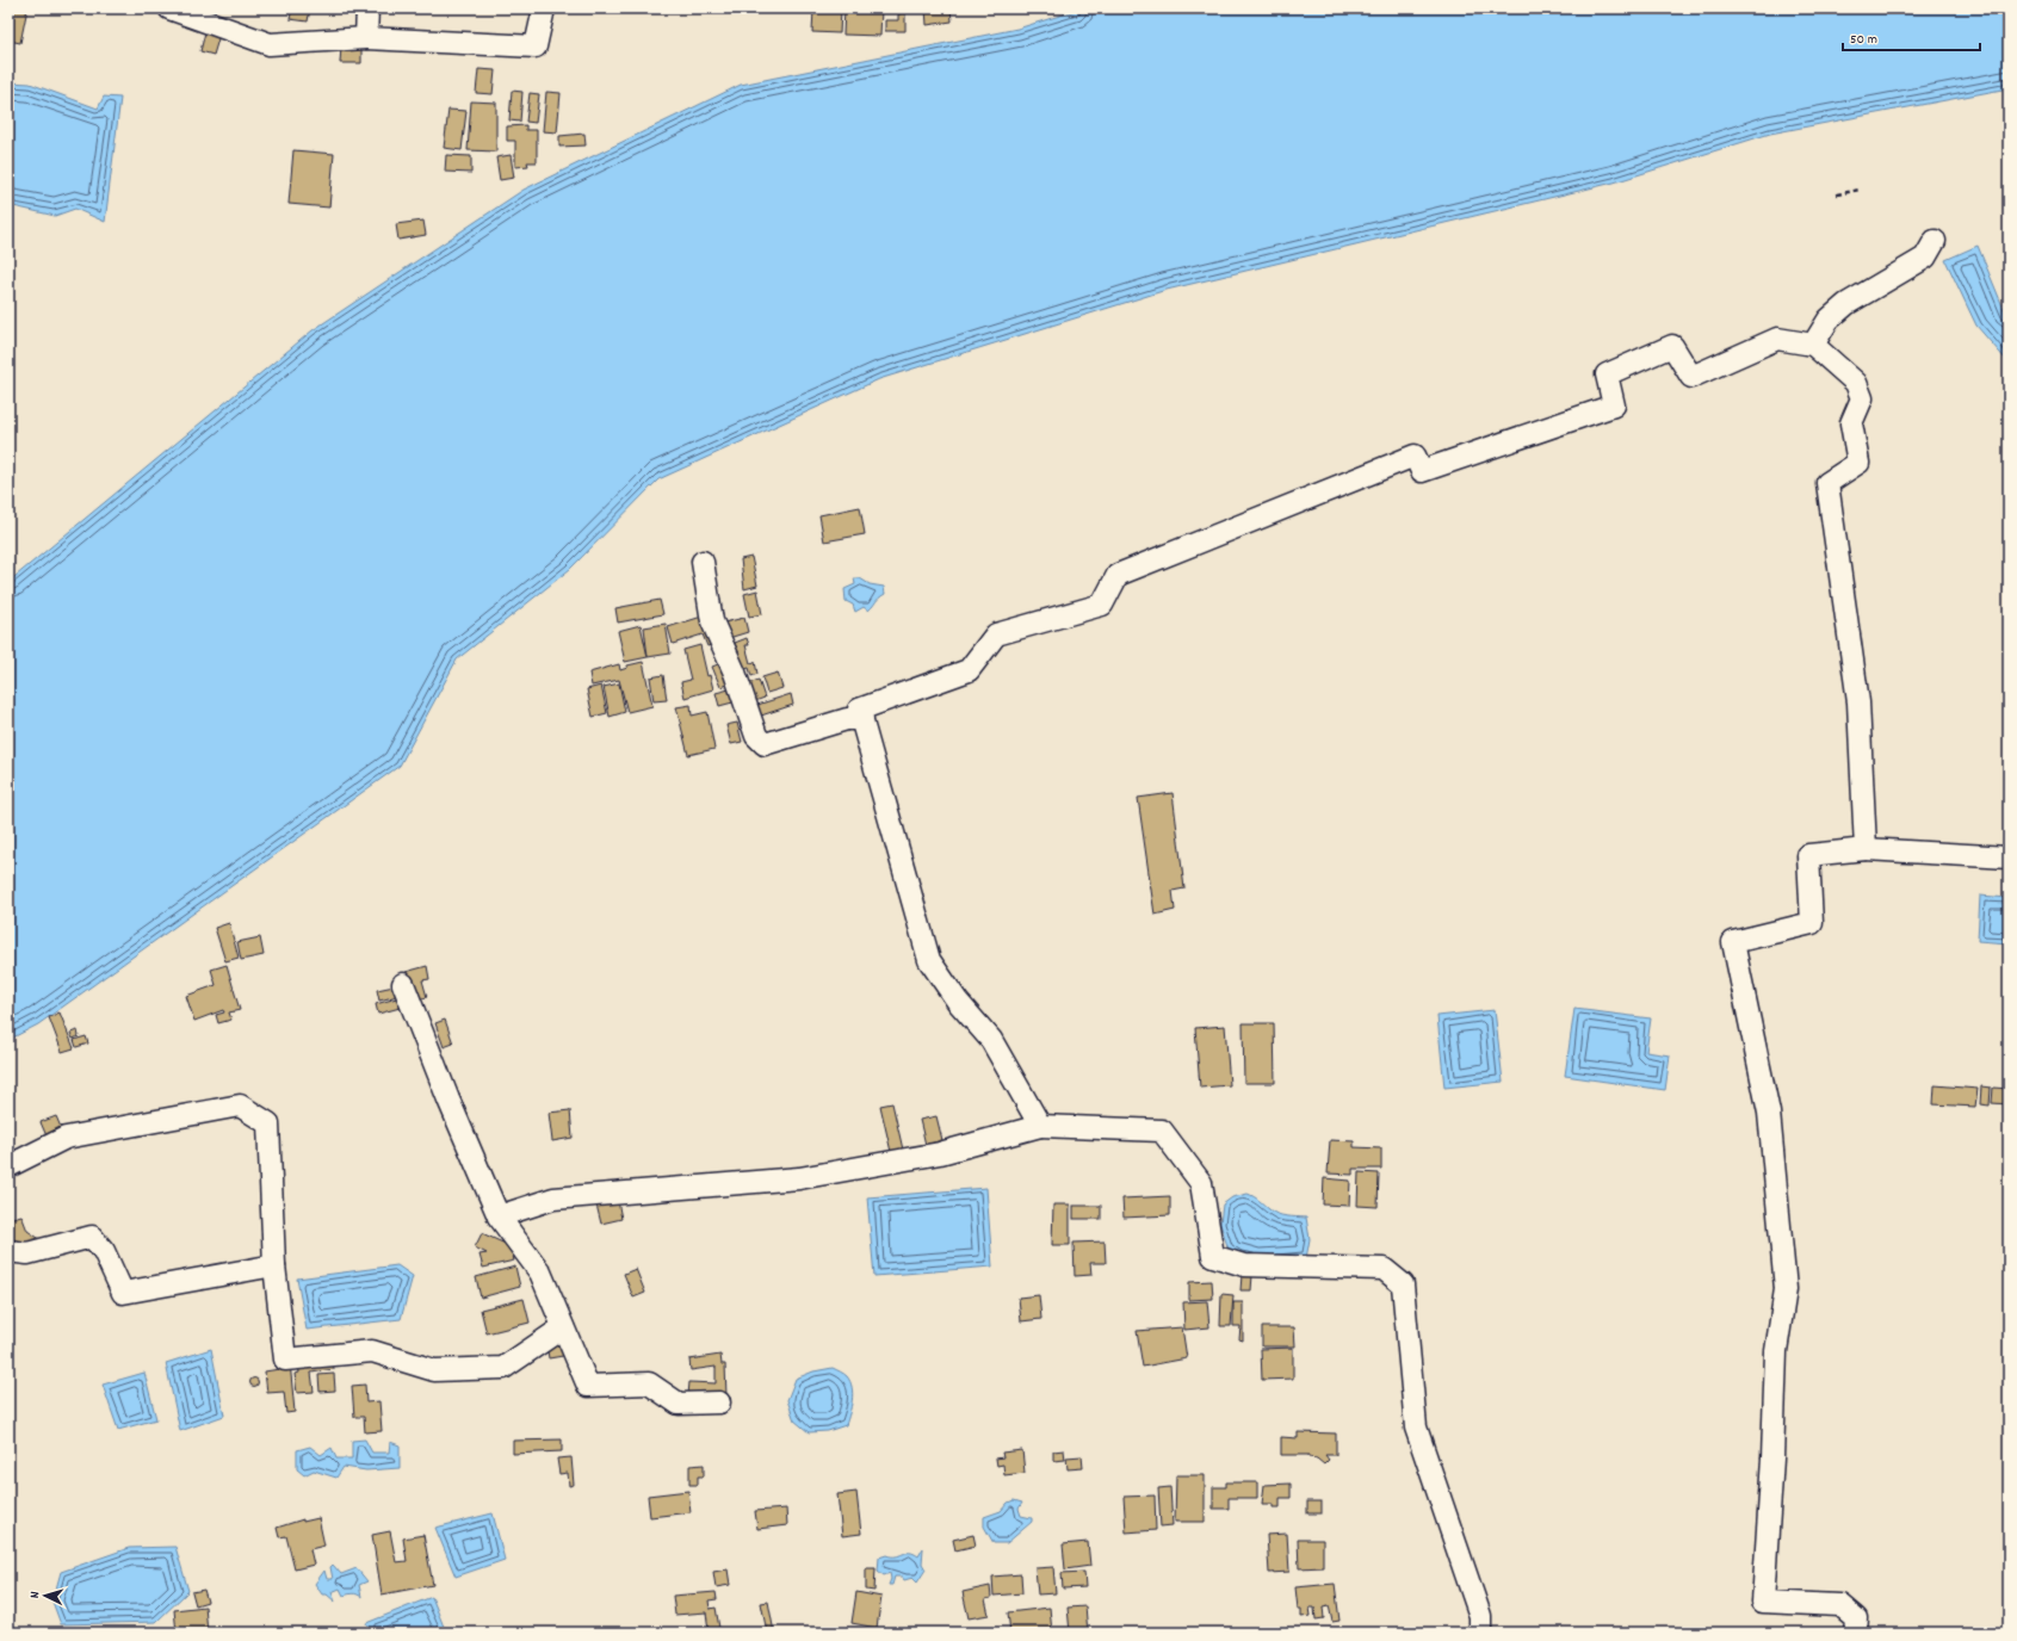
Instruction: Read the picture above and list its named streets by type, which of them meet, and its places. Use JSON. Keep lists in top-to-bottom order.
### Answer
{
  "scale_bar": "50 m",
  "north": "left"
}
